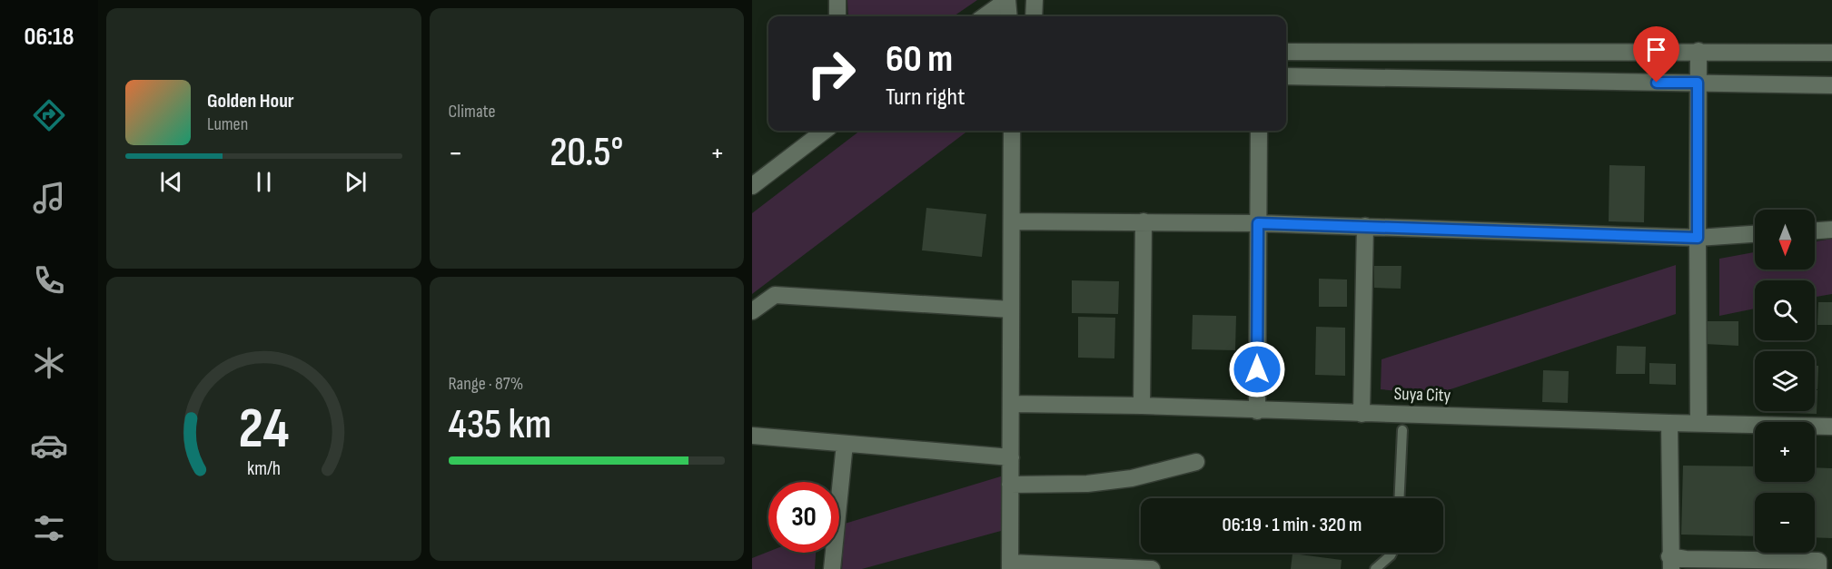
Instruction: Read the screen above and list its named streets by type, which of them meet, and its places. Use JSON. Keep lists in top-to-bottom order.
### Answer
{
  "streets": {
    "street": ["Suya City"]
  },
  "north": "bottom",
  "page": {
    "tabs": "06:18",
    "tile": [
      "Climate",
      ["Range · 87%", "435 km"]
    ],
    "turn": ["60 m", "Turn right"],
    "song": ["Golden Hour", "Lumen"],
    "heat": ["−", "20.5°", "+"],
    "map_buttons": ["+", "−"],
    "limit": "30",
    "trip": "06:19 · 1 min · 320 m",
    "gauge": ["24", "km/h"]
  }
}
